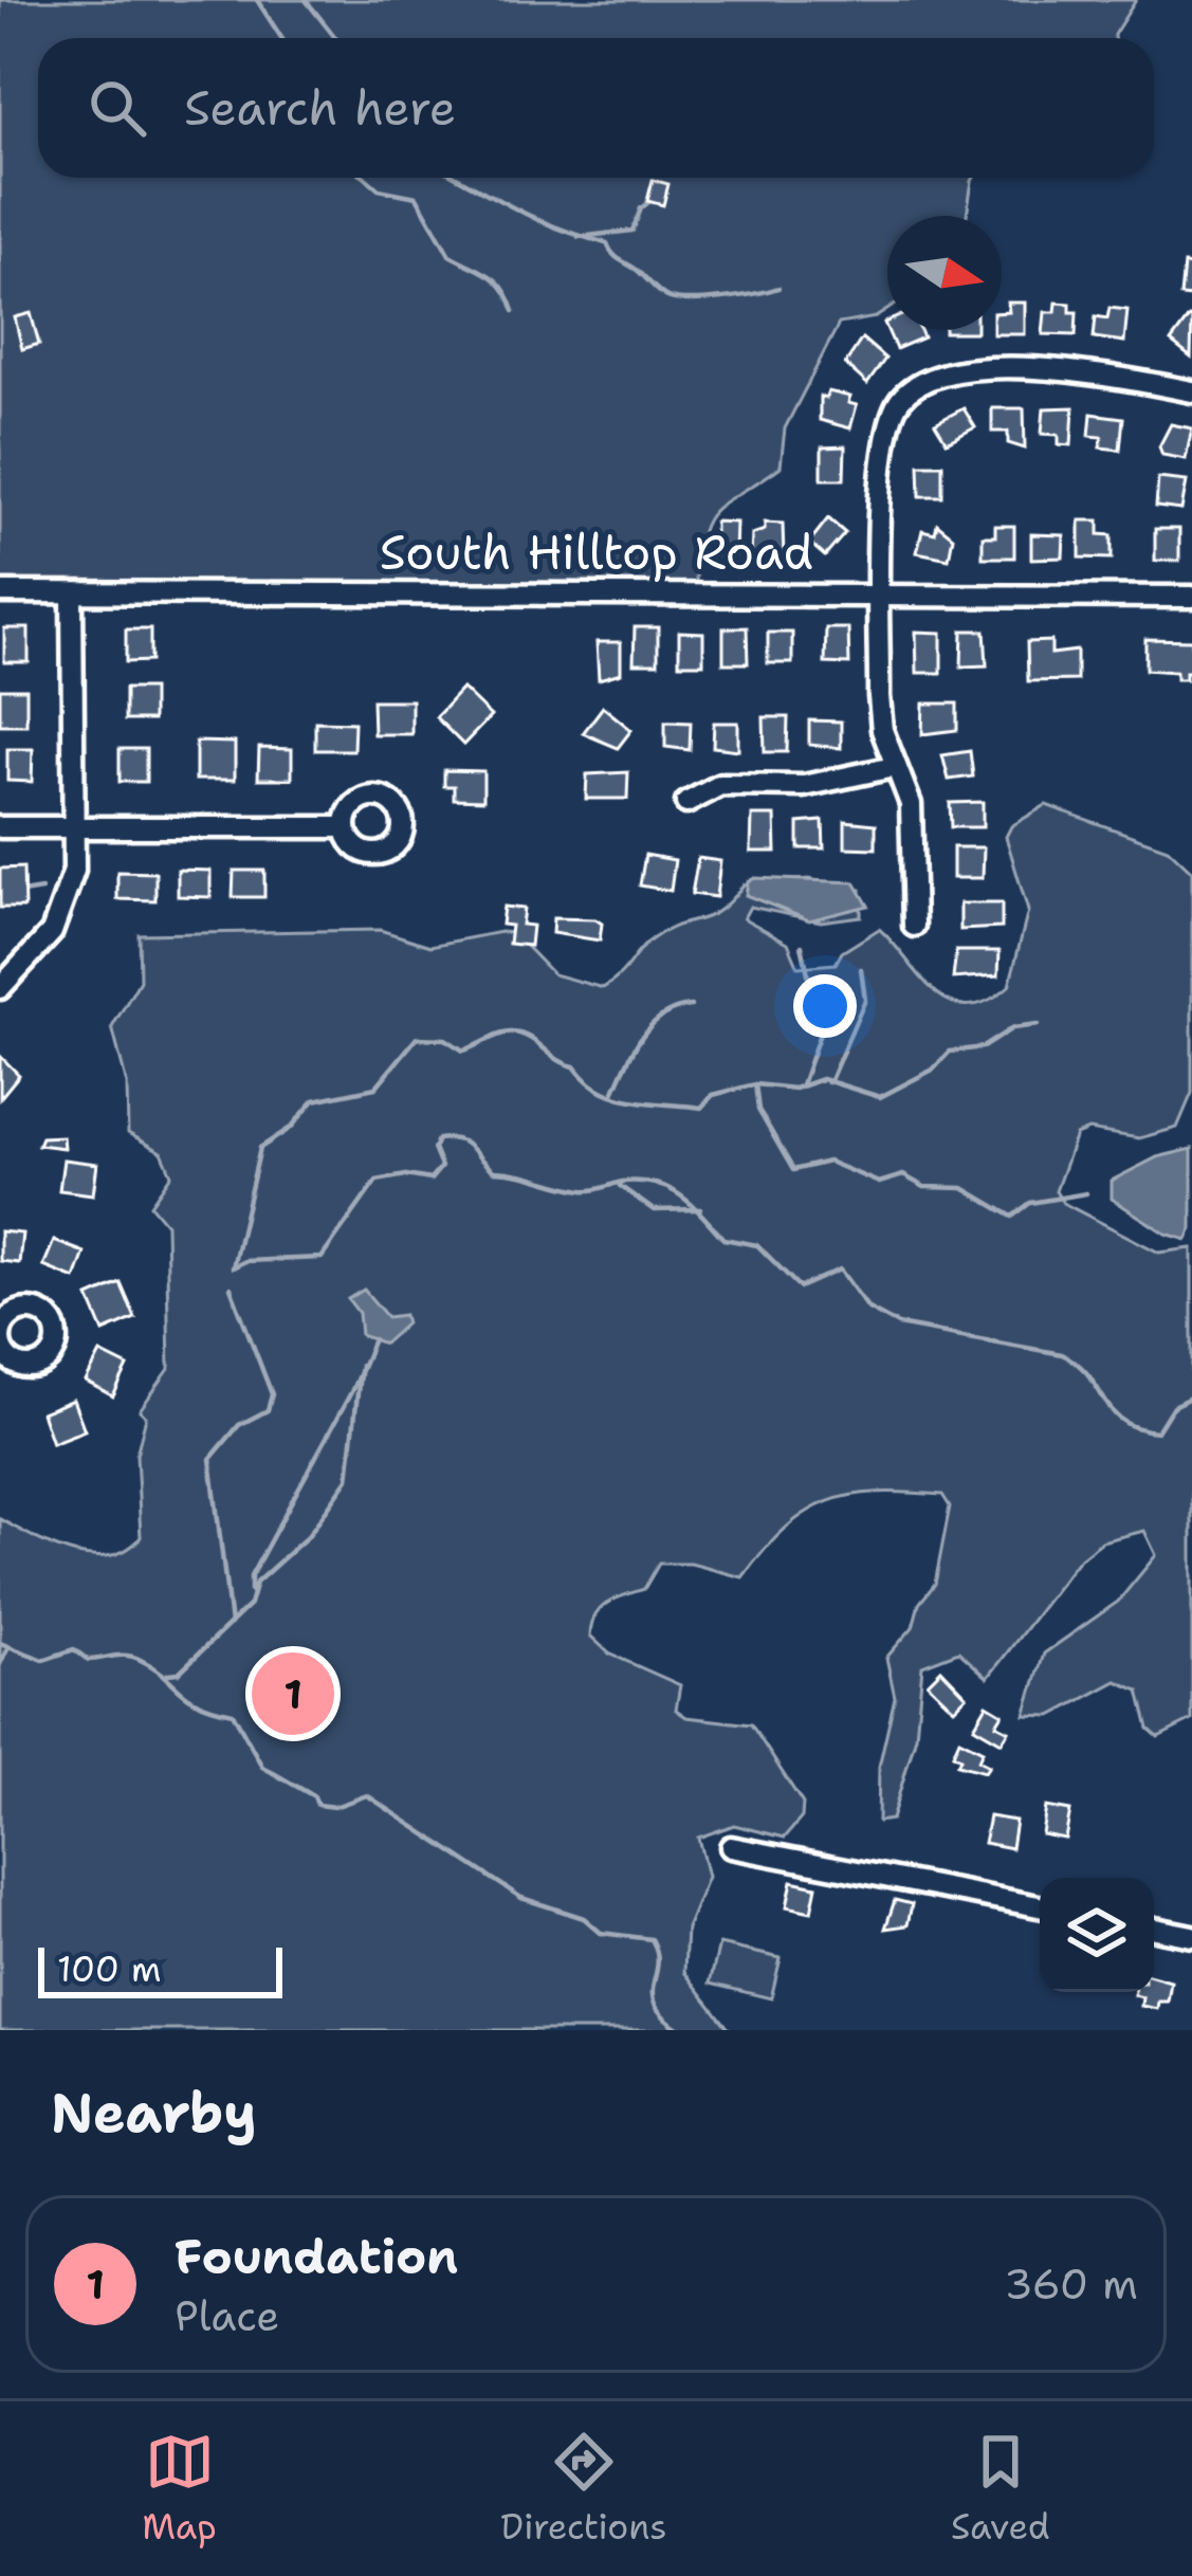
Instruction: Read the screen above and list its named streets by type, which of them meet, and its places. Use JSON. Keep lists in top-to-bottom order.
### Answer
{
  "streets": {
    "street": ["South Hilltop Road"]
  },
  "scale_bar": "100 m",
  "north": "right",
  "page": {
    "search": "Search here",
    "pins": "1",
    "scale": "100 m",
    "heading": "Nearby",
    "list": [
      {
        "mark": "1",
        "name": "Foundation",
        "note": "Place",
        "value": "360 m"
      }
    ],
    "nav": ["Map", "Directions", "Saved"]
  }
}
